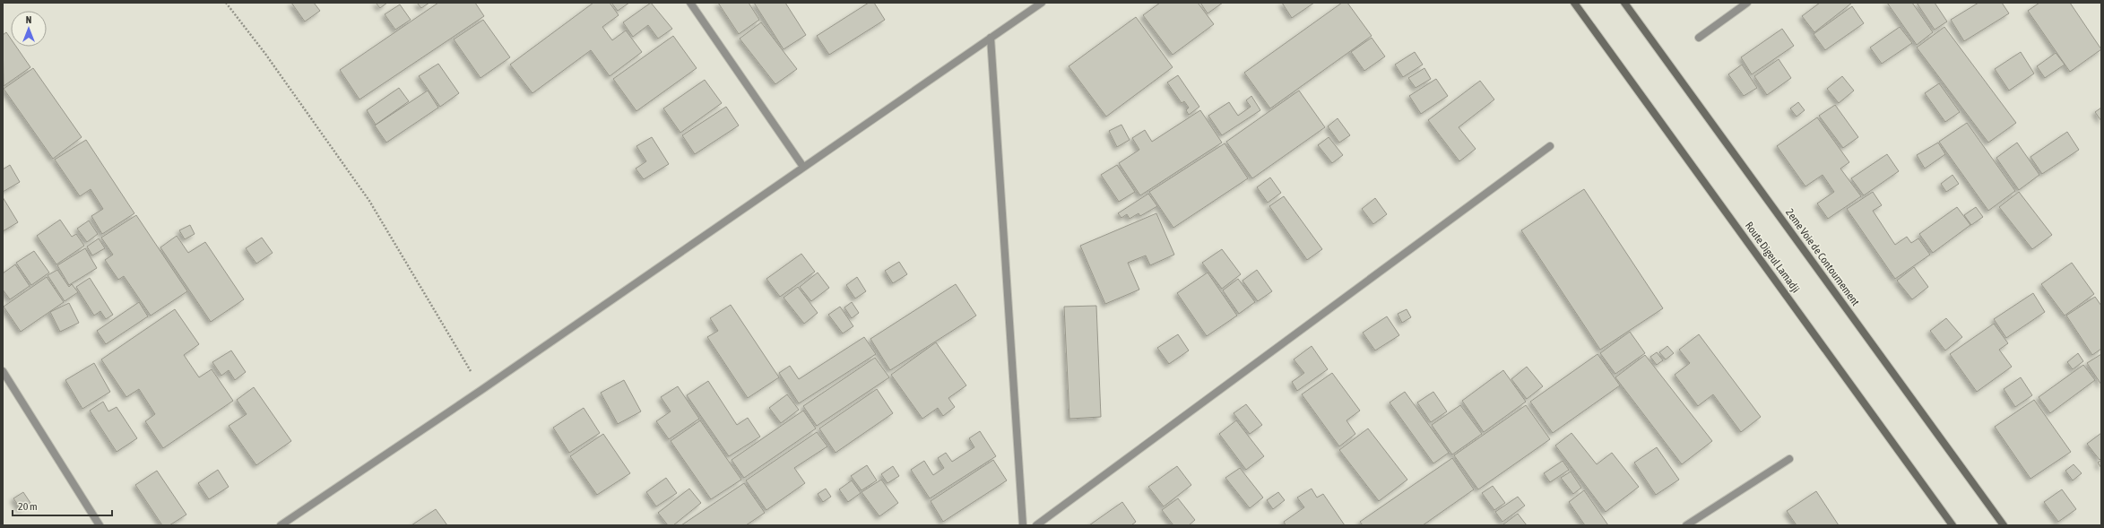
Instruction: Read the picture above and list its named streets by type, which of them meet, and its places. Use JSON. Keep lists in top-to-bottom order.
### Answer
{
  "streets": {
    "main road": ["Route Digeul Lamadji", "2eme Voie de Contournement"]
  },
  "scale_bar": "20 m",
  "north": "top"
}
